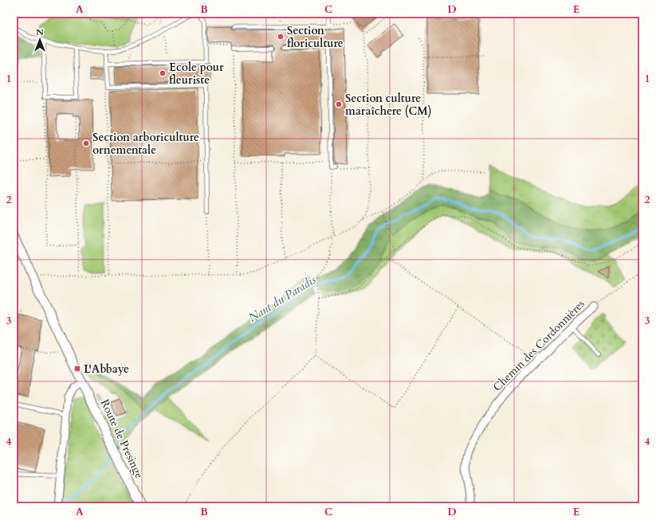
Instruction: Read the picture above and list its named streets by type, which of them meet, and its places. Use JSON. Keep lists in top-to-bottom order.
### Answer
{
  "streets": {
    "street": ["Chemin des Cordonnières", "Route de Presinge"]
  },
  "water": ["Nant du Paradis"],
  "places": {
    "other": [
      "Section floriculture",
      "Ecole pour fleuriste",
      "Section culture maraîchere (CM)",
      "Section arboriculture ornementale"
    ],
    "transit": ["L'Abbaye"]
  },
  "north": "top",
  "grid": {
    "columns": [
      "A",
      "B",
      "C",
      "D",
      "E"
    ],
    "rows": [
      "1",
      "2",
      "3",
      "4"
    ]
  }
}
